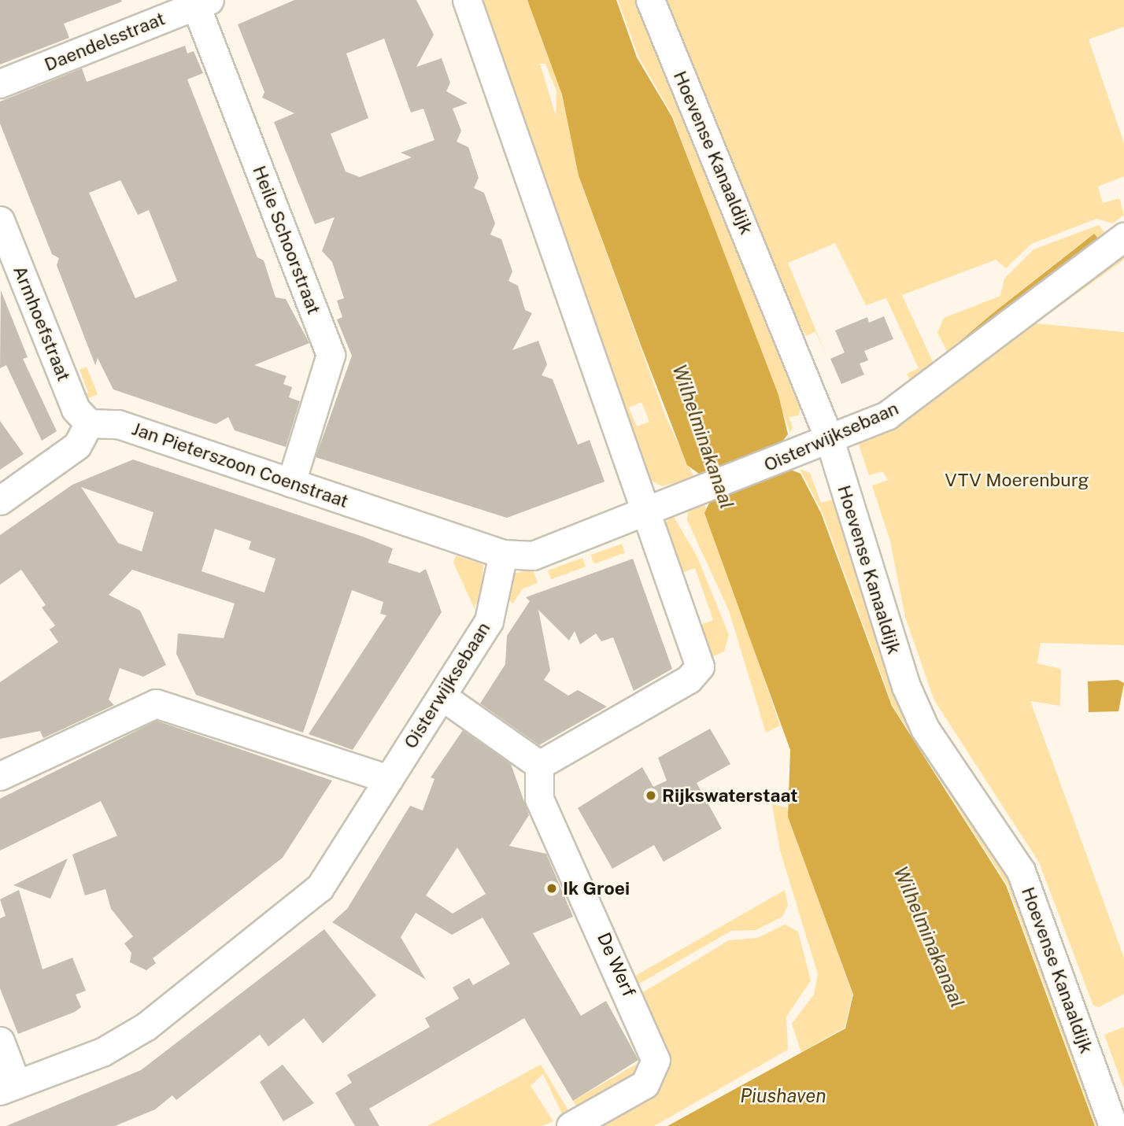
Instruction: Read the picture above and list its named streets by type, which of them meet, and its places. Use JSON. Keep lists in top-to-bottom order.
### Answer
{
  "streets": {
    "street": [
      "Daendelsstraat",
      "Hoevense Kanaaldijk",
      "Heile Schoorstraat",
      "Armhoefstraat",
      "Oisterwijksebaan",
      "Jan Pieterszoon Coenstraat",
      "De Werf"
    ]
  },
  "crossings": [
    ["Daendelsstraat", "Heile Schoorstraat"],
    ["Hoevense Kanaaldijk", "Oisterwijksebaan"],
    ["Heile Schoorstraat", "Jan Pieterszoon Coenstraat"],
    ["Armhoefstraat", "Jan Pieterszoon Coenstraat"],
    ["Oisterwijksebaan", "Jan Pieterszoon Coenstraat"]
  ],
  "water": ["Wilhelminakanaal", "Piushaven"],
  "parks": ["VTV Moerenburg"],
  "places": ["Rijkswaterstaat", "Ik Groei"]
}
